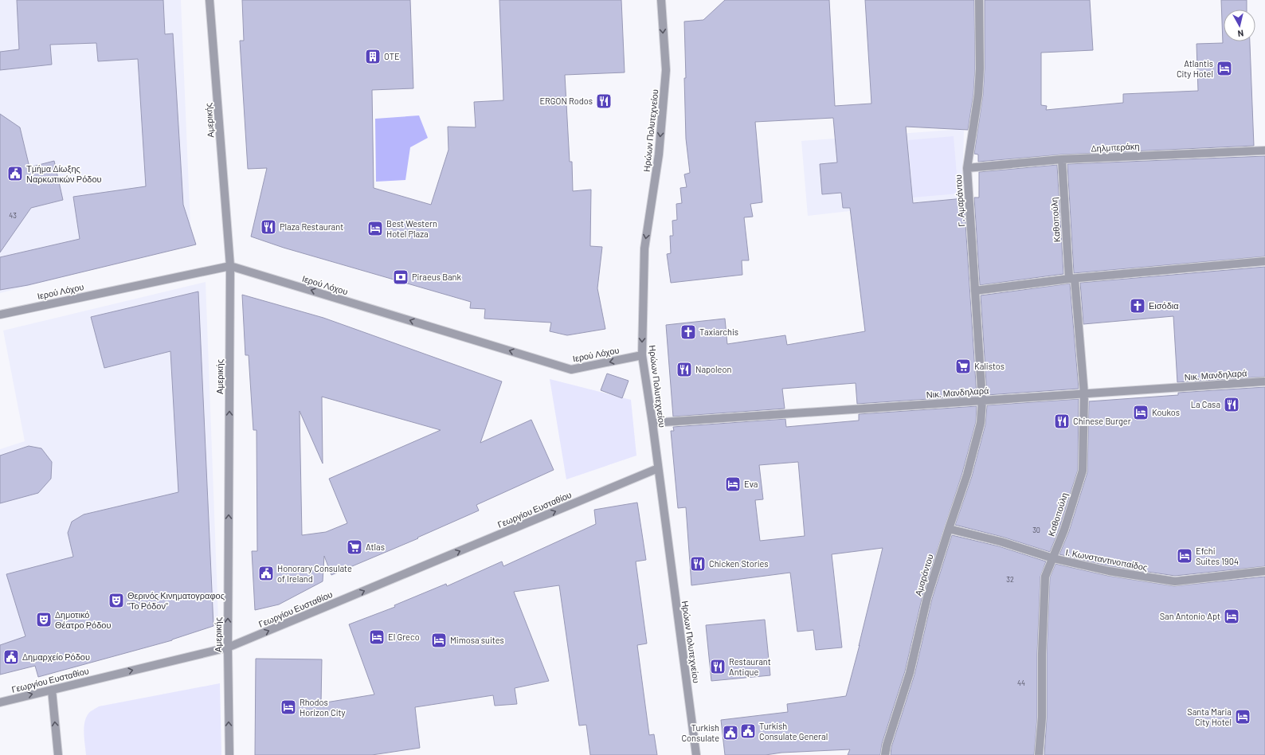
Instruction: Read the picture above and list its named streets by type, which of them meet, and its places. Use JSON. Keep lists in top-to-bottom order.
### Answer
{
  "streets": {
    "street": [
      "Αμερικής",
      "Ηρώων Πολυτεχνείου",
      "Δηλμπεράκη",
      "Γ. Αμαράντου",
      "Καθοπούλη",
      "Ιερού Λόχου",
      "Νικ. Μανδηλαρά",
      "Γεωργίου Ευσταθίου",
      "Ι. Κωνσταντινοπαίδος",
      "Αμαράντου"
    ]
  },
  "crossings": [
    ["Αμερικής", "Ιερού Λόχου"],
    ["Αμερικής", "Γεωργίου Ευσταθίου"],
    ["Ηρώων Πολυτεχνείου", "Ιερού Λόχου"],
    ["Ηρώων Πολυτεχνείου", "Νικ. Μανδηλαρά"],
    ["Ηρώων Πολυτεχνείου", "Γεωργίου Ευσταθίου"],
    ["Δηλμπεράκη", "Γ. Αμαράντου"],
    ["Δηλμπεράκη", "Καθοπούλη"],
    ["Γ. Αμαράντου", "Νικ. Μανδηλαρά"],
    ["Γ. Αμαράντου", "Αμαράντου"],
    ["Καθοπούλη", "Νικ. Μανδηλαρά"],
    ["Καθοπούλη", "Ι. Κωνσταντινοπαίδος"],
    ["Νικ. Μανδηλαρά", "Αμαράντου"],
    ["Ι. Κωνσταντινοπαίδος", "Αμαράντου"]
  ],
  "one_way": [
    "Αμερικής",
    "Ηρώων Πολυτεχνείου",
    "Ιερού Λόχου",
    "Γεωργίου Ευσταθίου"
  ],
  "places": {
    "building": ["OTE"],
    "hotel": [
      "Atlantis City Hotel",
      "Best Western Hotel Plaza",
      "Koukos",
      "Eva",
      "Efchi Suites 1904",
      "San Antonio Apt",
      "El Greco",
      "Mimosa suites",
      "Rhodos Horizon City",
      "Santa Maria City Hotel"
    ],
    "restaurant": [
      "ERGON Rodos",
      "Plaza Restaurant",
      "Napoleon",
      "La Casa",
      "Chinese Burger",
      "Chicken Stories",
      "Restaurant Antique"
    ],
    "public building": [
      "Τμήμα Δίωξης Ναρκωτικών Ρόδου",
      "Honorary Consulate of Ireland",
      "Δημαρχείο Ρόδου",
      "Turkish Consulate General",
      "Turkish Consulate"
    ],
    "bank": ["Piraeus Bank"],
    "church": ["Εισόδια", "Taxiarchis"],
    "supermarket": ["Kalistos", "Atlas"],
    "theatre": ["Θερινός Κινηματογραφος \"Το Ρόδον\"", "Δημοτικό Θέατρο Ρόδου"]
  },
  "house_numbers": [
    "43",
    "30",
    "32",
    "44"
  ],
  "north": "bottom"
}
